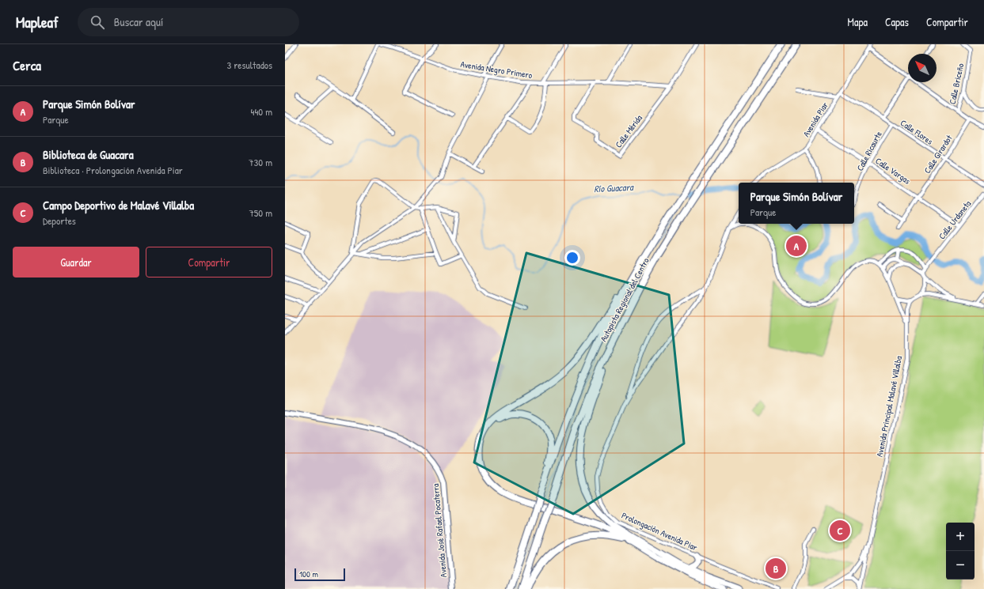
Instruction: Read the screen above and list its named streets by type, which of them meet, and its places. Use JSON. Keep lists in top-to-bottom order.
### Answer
{
  "streets": {
    "highway": ["Autopista Regional del Centro"],
    "street": [
      "Avenida Negro Primero",
      "Calle Briceño",
      "Avenida Piar",
      "Calle Mérida",
      "Calle Flores",
      "Calle Ricaurte",
      "Calle Girardot",
      "Calle Vargas",
      "Calle Urdaneta",
      "Avenida Principal Malavé Villalba",
      "Avenida José Rafael Pocaterra",
      "Prolongación Avenida Piar"
    ]
  },
  "crossings": [
    ["Avenida Negro Primero", "Calle Mérida"],
    ["Avenida Piar", "Calle Flores"],
    ["Avenida Piar", "Calle Vargas"],
    ["Calle Flores", "Calle Ricaurte"],
    ["Calle Flores", "Calle Girardot"],
    ["Calle Ricaurte", "Calle Vargas"],
    ["Calle Girardot", "Calle Vargas"],
    ["Calle Vargas", "Calle Urdaneta"],
    ["Calle Urdaneta", "Avenida Principal Malavé Villalba"]
  ],
  "water": ["Río Guacara"],
  "scale_bar": "100 m",
  "north": "top left",
  "page": {
    "header": "Mapleaf",
    "search": "Buscar aquí",
    "nav": ["Mapa", "Capas", "Compartir"],
    "heading": ["Cerca", "3 resultados"],
    "list": [
      {
        "mark": "A",
        "name": "Parque Simón Bolívar",
        "note": "Parque",
        "value": "440 m"
      },
      {
        "mark": "B",
        "name": "Biblioteca de Guacara",
        "note": "Biblioteca · Prolongación Avenida Piar",
        "value": "730 m"
      },
      {
        "mark": "C",
        "name": "Campo Deportivo de Malavé Villalba",
        "note": "Deportes",
        "value": "750 m"
      }
    ],
    "popup": ["Parque Simón Bolívar", "Parque"],
    "pins": ["A", "C", "B"],
    "buttons": ["Guardar", "Compartir"],
    "map_buttons": ["+", "−"],
    "scale": "100 m"
  }
}
